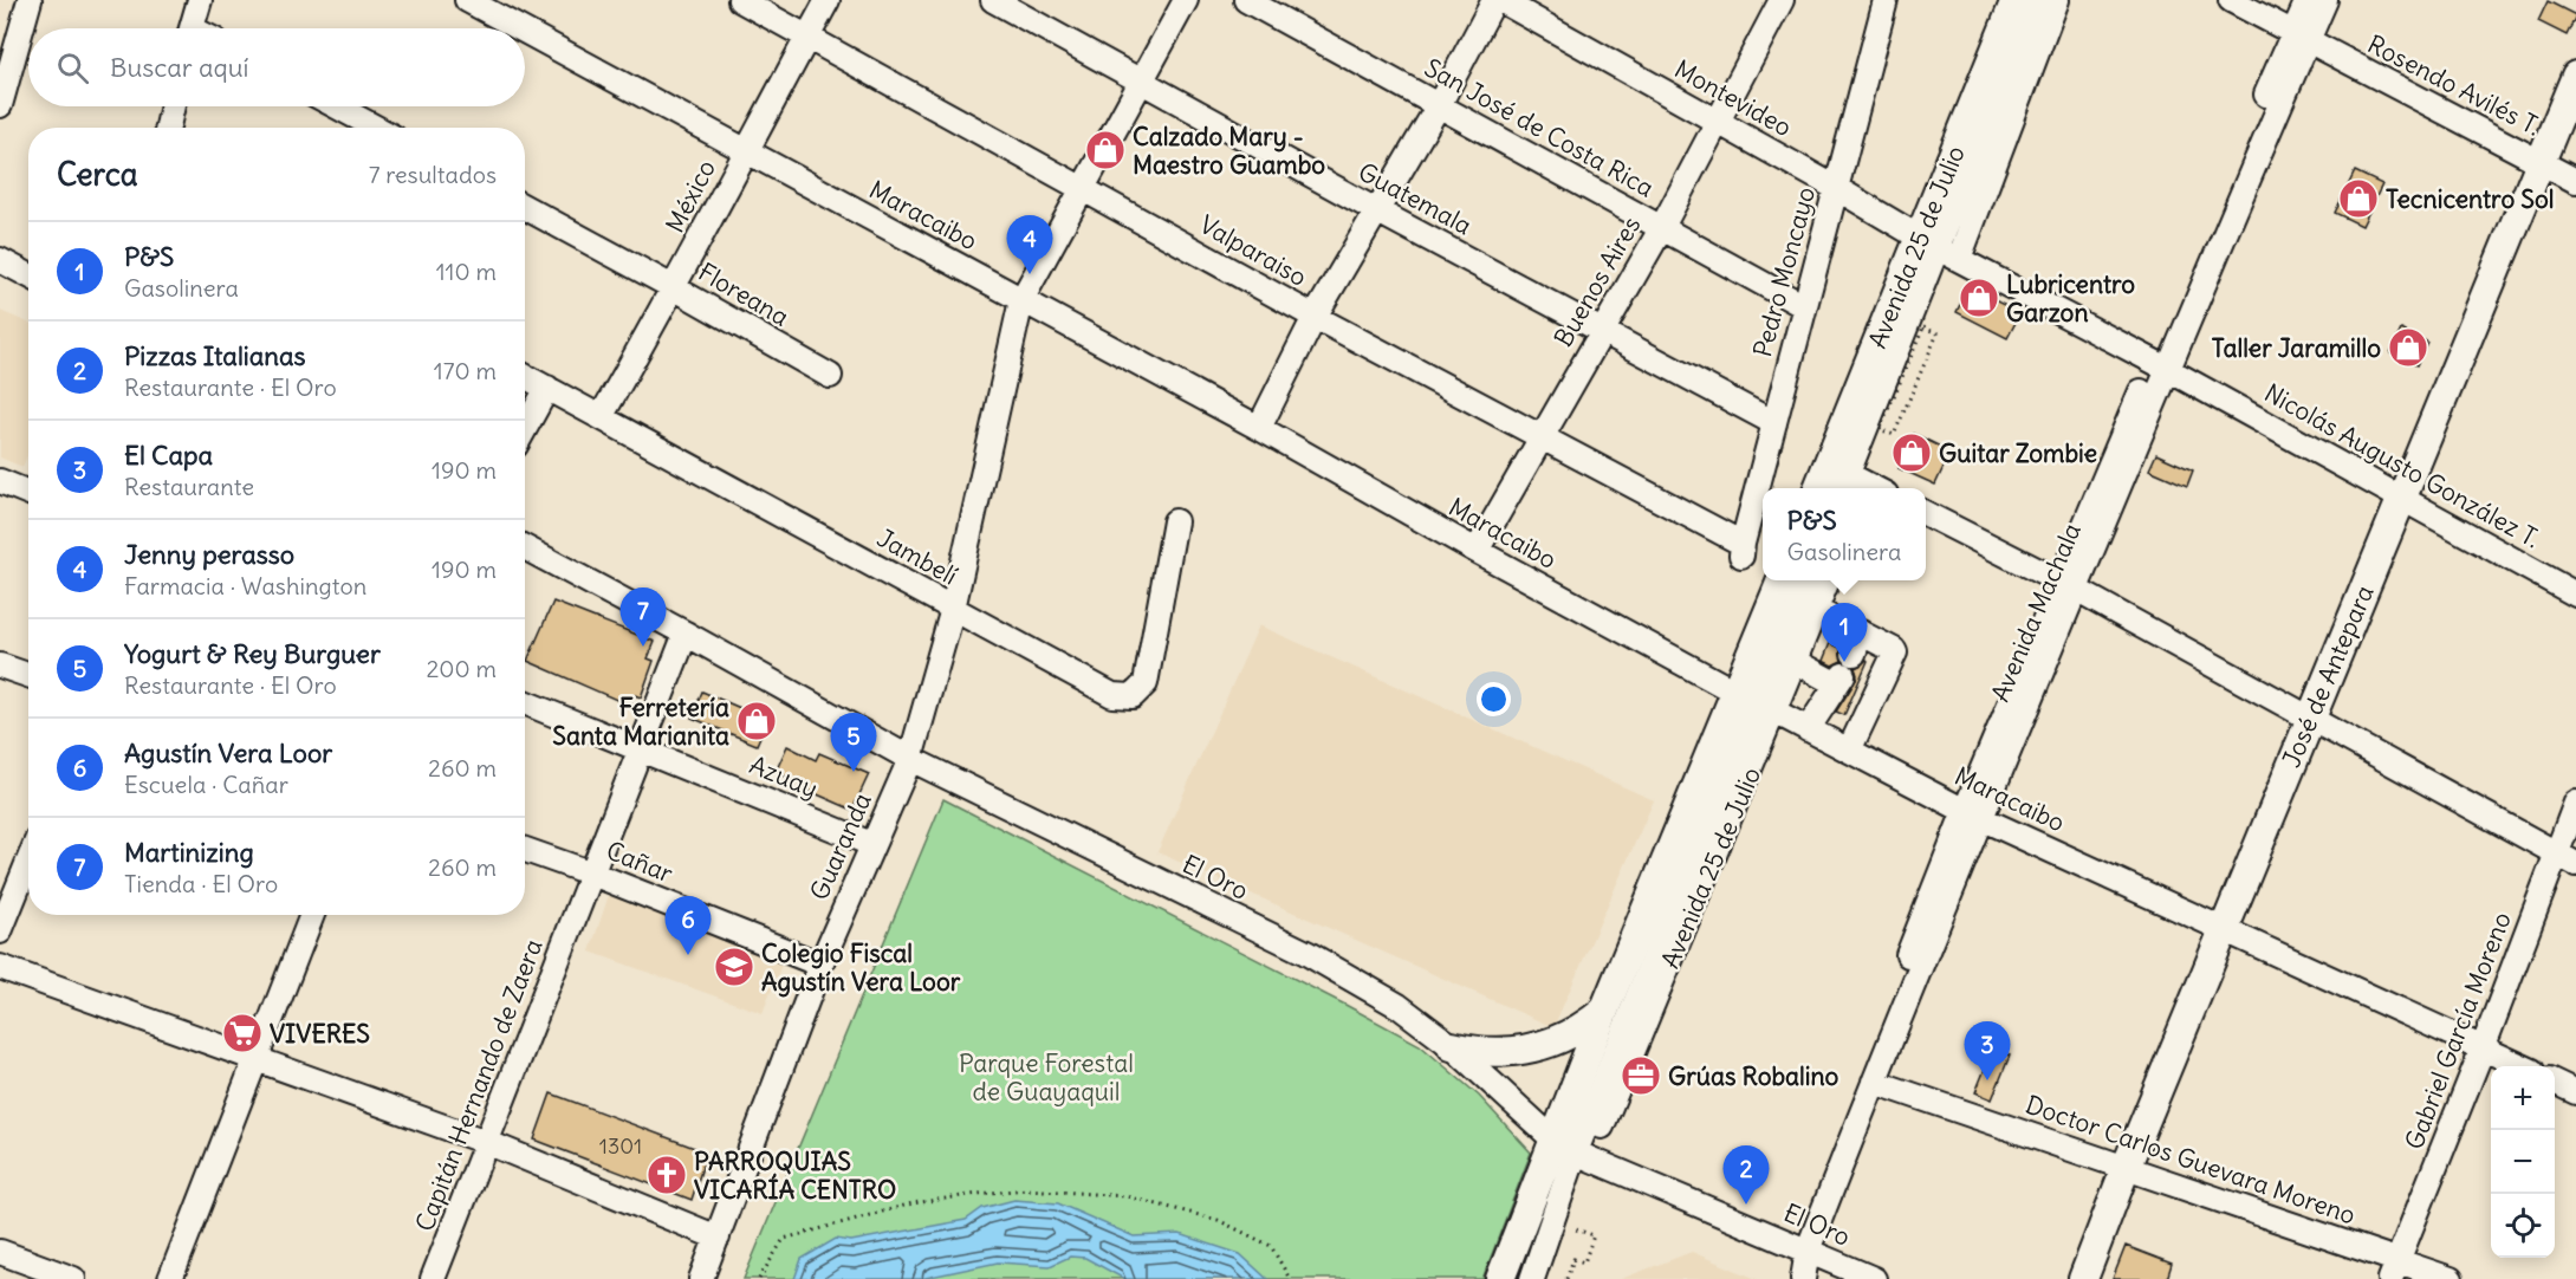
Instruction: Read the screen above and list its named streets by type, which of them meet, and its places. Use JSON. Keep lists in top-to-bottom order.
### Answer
{
  "streets": {
    "main road": ["Avenida 25 de Julio", "José de Antepara"],
    "street": [
      "Rosendo Avilés T.",
      "Montevideo",
      "San José de Costa Rica",
      "México",
      "Guatemala",
      "Maracaibo",
      "Valparaiso",
      "Pedro Moncayo",
      "Buenos Aires",
      "Floreana",
      "Nicolás Augusto González T.",
      "Jambelí",
      "Avenida Machala",
      "Azuay",
      "Guaranda",
      "Cañar",
      "El Oro",
      "Gabriel García Moreno",
      "Capitán Hernando de Zaera",
      "Doctor Carlos Guevara Moreno"
    ]
  },
  "crossings": [
    ["Rosendo Avilés T.", "Avenida Machala"],
    ["Rosendo Avilés T.", "José de Antepara"],
    ["Montevideo", "Avenida 25 de Julio"],
    ["Montevideo", "Pedro Moncayo"],
    ["Montevideo", "Buenos Aires"],
    ["Montevideo", "Nicolás Augusto González T."],
    ["San José de Costa Rica", "Pedro Moncayo"],
    ["San José de Costa Rica", "Buenos Aires"],
    ["México", "Maracaibo"],
    ["México", "Valparaiso"],
    ["México", "Floreana"],
    ["México", "Jambelí"],
    ["Guatemala", "Pedro Moncayo"],
    ["Guatemala", "Buenos Aires"],
    ["Guatemala", "Guaranda"],
    ["Maracaibo", "Avenida 25 de Julio"],
    ["Maracaibo", "Buenos Aires"],
    ["Maracaibo", "Avenida Machala"],
    ["Maracaibo", "José de Antepara"],
    ["Maracaibo", "Guaranda"],
    ["Maracaibo", "Gabriel García Moreno"],
    ["Avenida 25 de Julio", "Nicolás Augusto González T."],
    ["Avenida 25 de Julio", "El Oro"],
    ["Valparaiso", "Pedro Moncayo"],
    ["Valparaiso", "Buenos Aires"],
    ["Valparaiso", "Guaranda"],
    ["Nicolás Augusto González T.", "Avenida Machala"],
    ["Nicolás Augusto González T.", "José de Antepara"],
    ["Jambelí", "Guaranda"],
    ["Avenida Machala", "El Oro"],
    ["Avenida Machala", "Doctor Carlos Guevara Moreno"],
    ["José de Antepara", "Doctor Carlos Guevara Moreno"],
    ["Azuay", "Guaranda"],
    ["Azuay", "Capitán Hernando de Zaera"],
    ["Guaranda", "Cañar"],
    ["Guaranda", "El Oro"],
    ["Cañar", "Capitán Hernando de Zaera"],
    ["El Oro", "Capitán Hernando de Zaera"],
    ["Gabriel García Moreno", "Doctor Carlos Guevara Moreno"]
  ],
  "parks": ["Parque Forestal de Guayaquil"],
  "places": {
    "shop": [
      "Calzado Mary - Maestro Guambo",
      "Tecnicentro Sol",
      "Lubricentro Garzon",
      "Taller Jaramillo",
      "Guitar Zombie",
      "Ferretería Santa Marianita"
    ],
    "school or university": ["Colegio Fiscal Agustín Vera Loor"],
    "supermarket": ["VIVERES"],
    "office": ["Grúas Robalino"],
    "church": ["PARROQUIAS VICARÍA CENTRO"]
  },
  "house_numbers": ["1301"],
  "page": {
    "search": "Buscar aquí",
    "heading": ["Cerca", "7 resultados"],
    "pins": [
      "4",
      "7",
      "1",
      "5",
      "6",
      "3",
      "2"
    ],
    "list": [
      {
        "mark": "1",
        "name": "P&S",
        "note": "Gasolinera",
        "value": "110 m"
      },
      {
        "mark": "2",
        "name": "Pizzas Italianas",
        "note": "Restaurante · El Oro",
        "value": "170 m"
      },
      {
        "mark": "3",
        "name": "El Capa",
        "note": "Restaurante",
        "value": "190 m"
      },
      {
        "mark": "4",
        "name": "Jenny perasso",
        "note": "Farmacia · Washington",
        "value": "190 m"
      },
      {
        "mark": "5",
        "name": "Yogurt & Rey Burguer",
        "note": "Restaurante · El Oro",
        "value": "200 m"
      },
      {
        "mark": "6",
        "name": "Agustín Vera Loor",
        "note": "Escuela · Cañar",
        "value": "260 m"
      },
      {
        "mark": "7",
        "name": "Martinizing",
        "note": "Tienda · El Oro",
        "value": "260 m"
      }
    ],
    "popup": ["P&S", "Gasolinera"],
    "map_buttons": ["+", "−"]
  }
}
